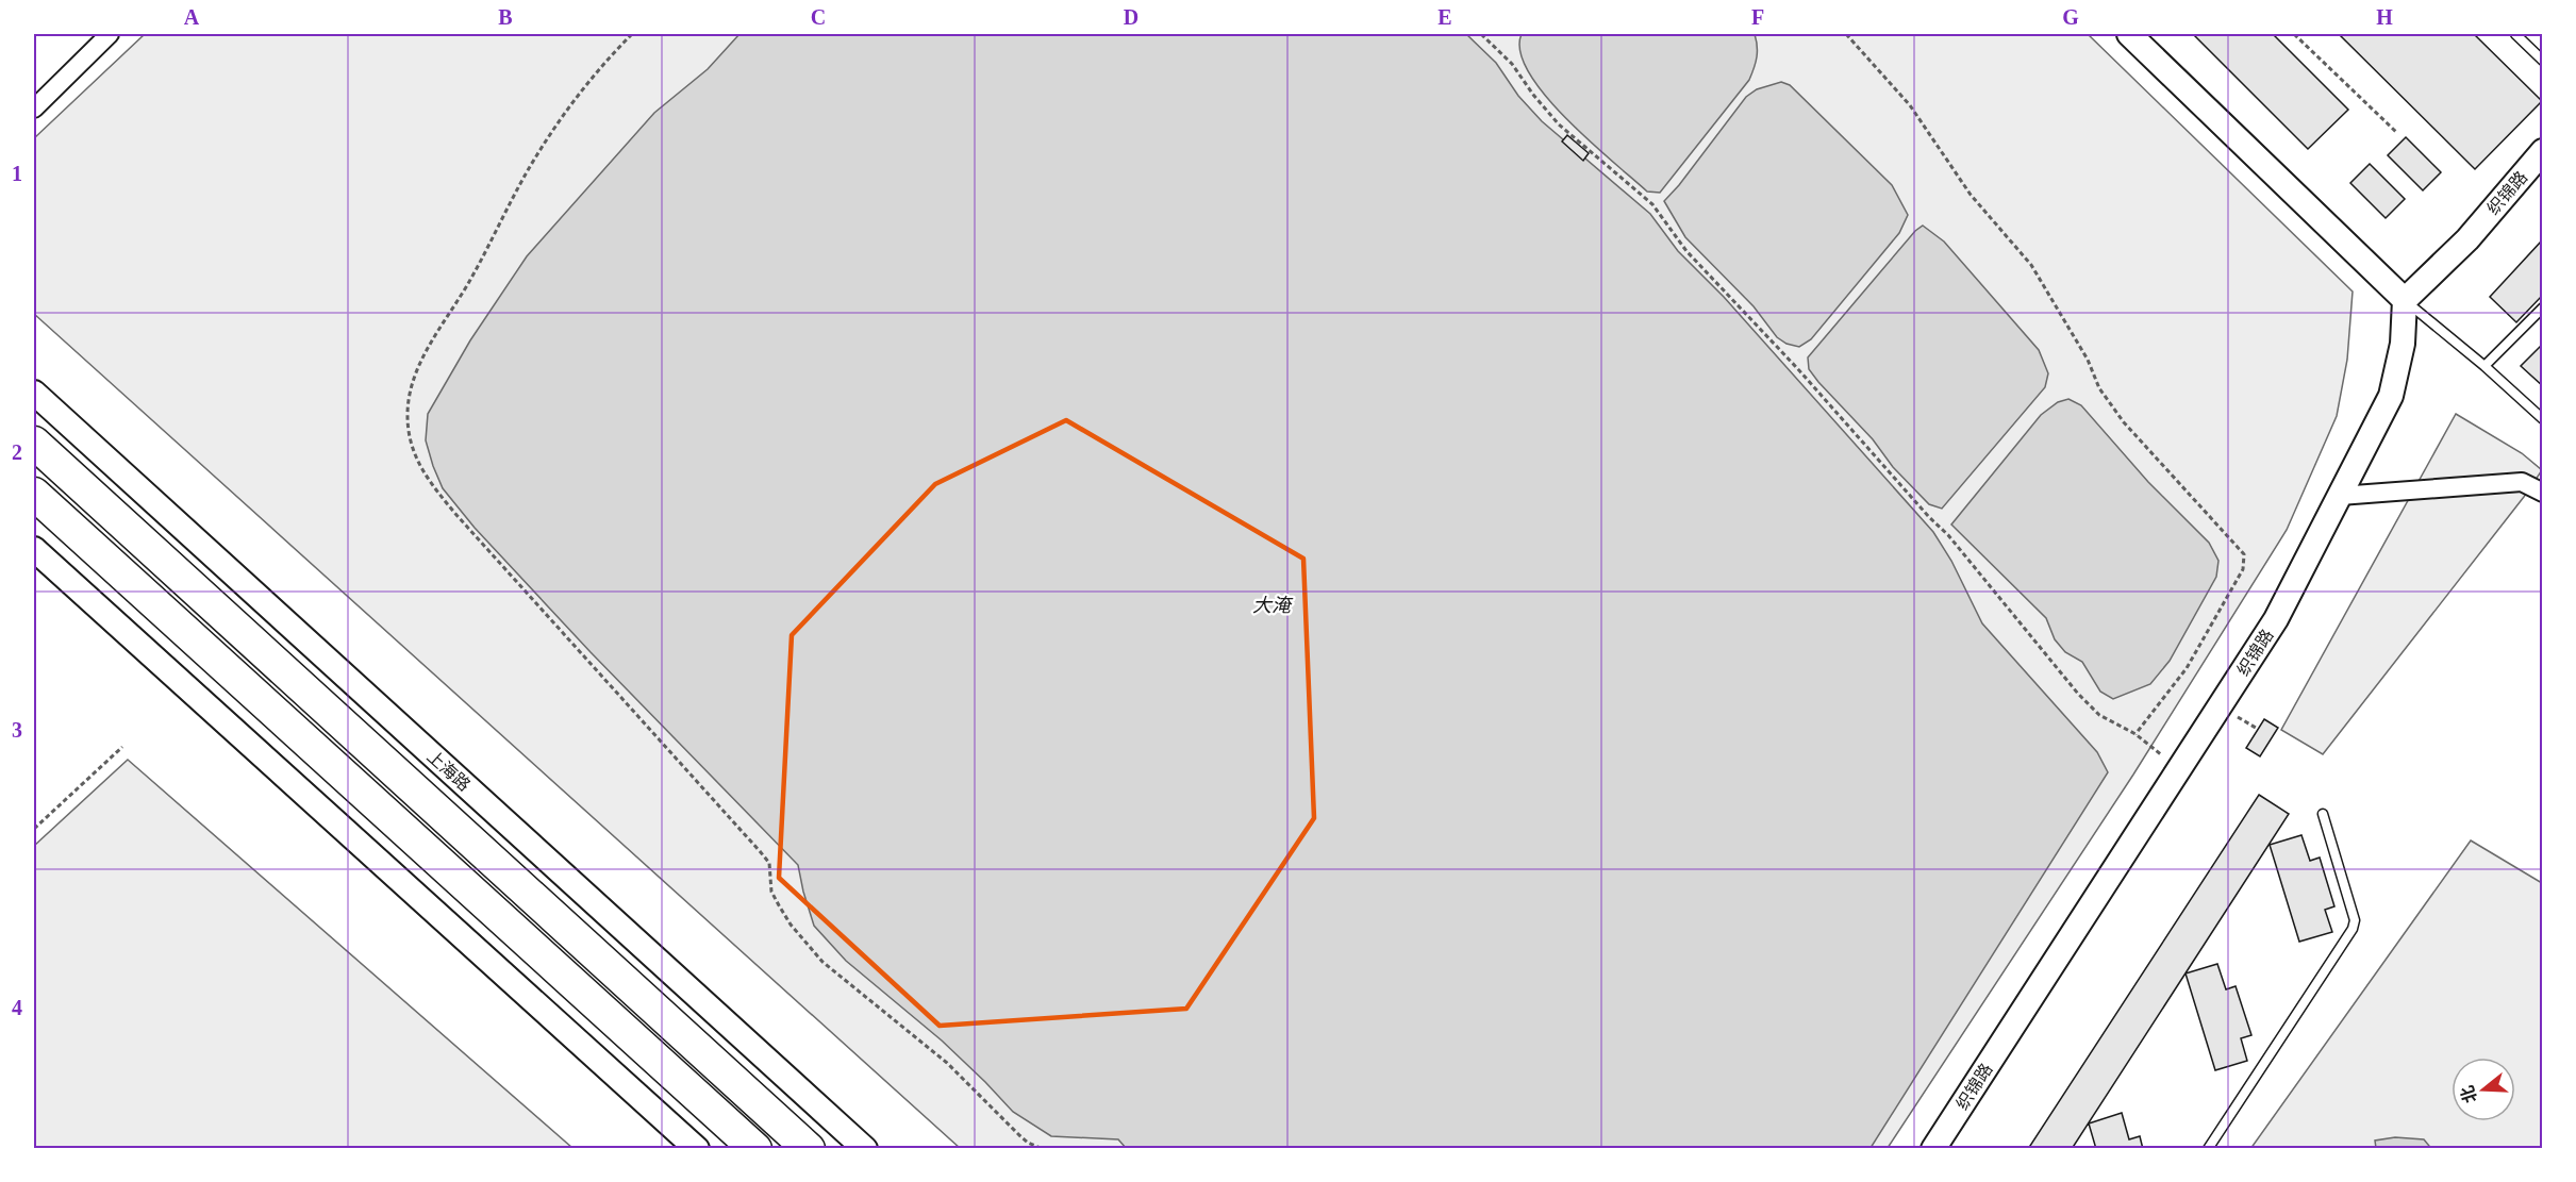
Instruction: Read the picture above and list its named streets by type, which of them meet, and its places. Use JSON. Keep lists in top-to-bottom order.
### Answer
{
  "streets": {
    "main road": ["织锦路", "上海路"]
  },
  "water": ["大淹"],
  "north": "left",
  "grid": {
    "columns": [
      "A",
      "B",
      "C",
      "D",
      "E",
      "F",
      "G",
      "H"
    ],
    "rows": [
      "1",
      "2",
      "3",
      "4"
    ]
  }
}
